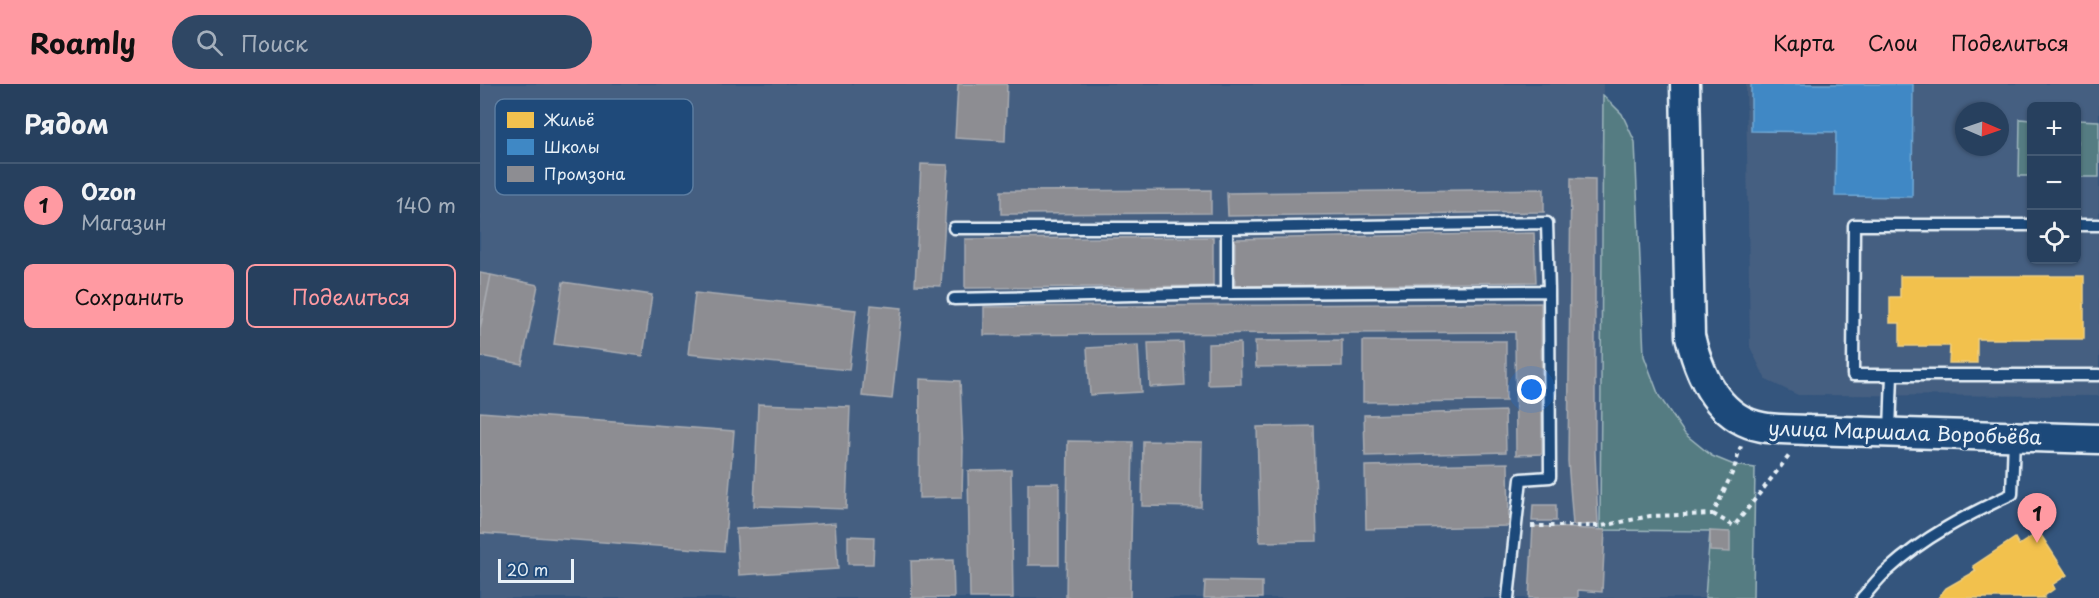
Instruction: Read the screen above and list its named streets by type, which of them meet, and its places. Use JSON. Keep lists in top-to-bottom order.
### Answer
{
  "streets": {
    "main road": ["улица Маршала Воробьёва"]
  },
  "legend": ["Жильё", "Школы", "Промзона"],
  "scale_bar": "20 m",
  "north": "right",
  "page": {
    "header": "Roamly",
    "search": "Поиск",
    "nav": ["Карта", "Слои", "Поделиться"],
    "heading": "Рядом",
    "map_buttons": ["+", "−"],
    "list": [
      {
        "mark": "1",
        "name": "Ozon",
        "note": "Магазин",
        "value": "140 m"
      }
    ],
    "buttons": ["Сохранить", "Поделиться"],
    "pins": "1",
    "scale": "20 m"
  }
}
